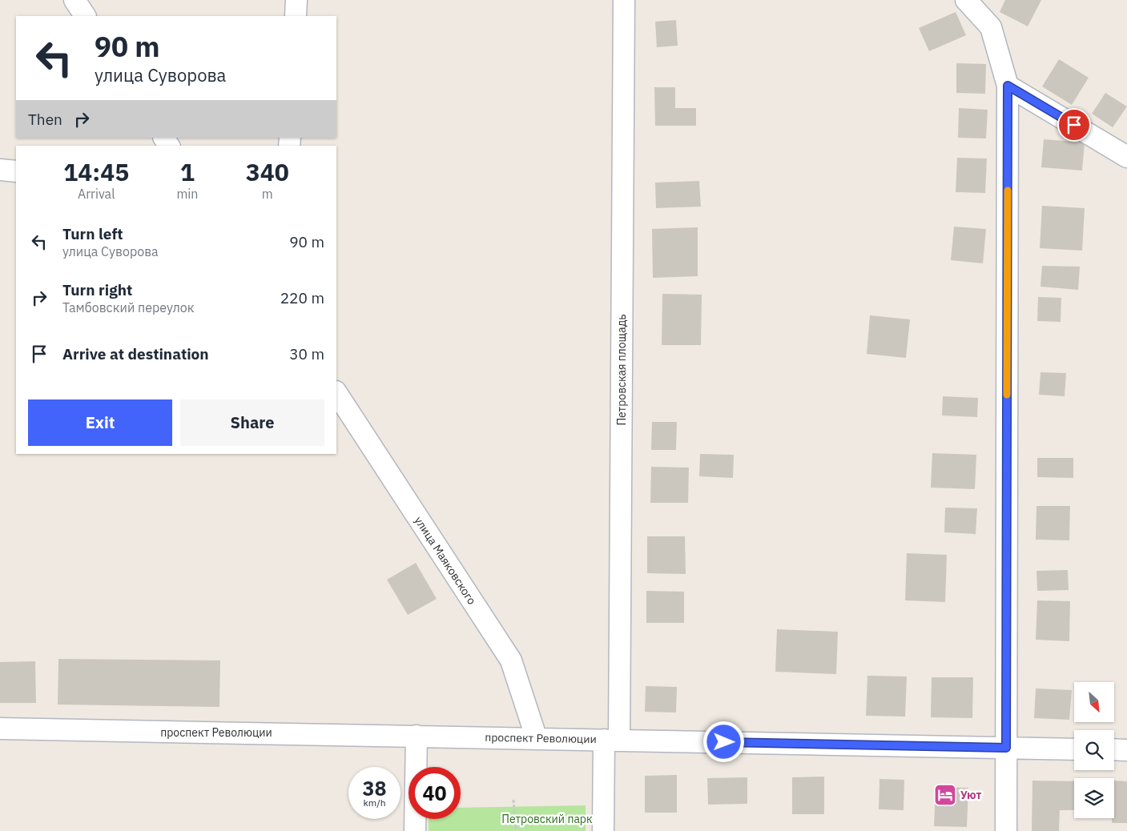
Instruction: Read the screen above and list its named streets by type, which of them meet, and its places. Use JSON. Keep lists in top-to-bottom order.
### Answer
{
  "streets": {
    "street": ["Петровская площадь", "улица Маяковского", "проспект Революции"]
  },
  "crossings": [
    ["Петровская площадь", "проспект Революции"],
    ["улица Маяковского", "проспект Революции"]
  ],
  "parks": ["Петровский парк"],
  "places": {
    "hotel": ["Уют"]
  },
  "north": "bottom right",
  "page": {
    "turn": ["90 m", "улица Суворова"],
    "then": "Then",
    "eta": [
      "14:45",
      "Arrival",
      "1",
      "min",
      "340",
      "m"
    ],
    "list": [
      {
        "name": "Turn left",
        "note": "улица Суворова",
        "value": "90 m"
      },
      {
        "name": "Turn right",
        "note": "Тамбовский переулок",
        "value": "220 m"
      },
      {
        "name": "Arrive at destination",
        "value": "30 m"
      }
    ],
    "buttons": ["Exit", "Share"],
    "speed": "38 km/h",
    "limit": "40"
  }
}
